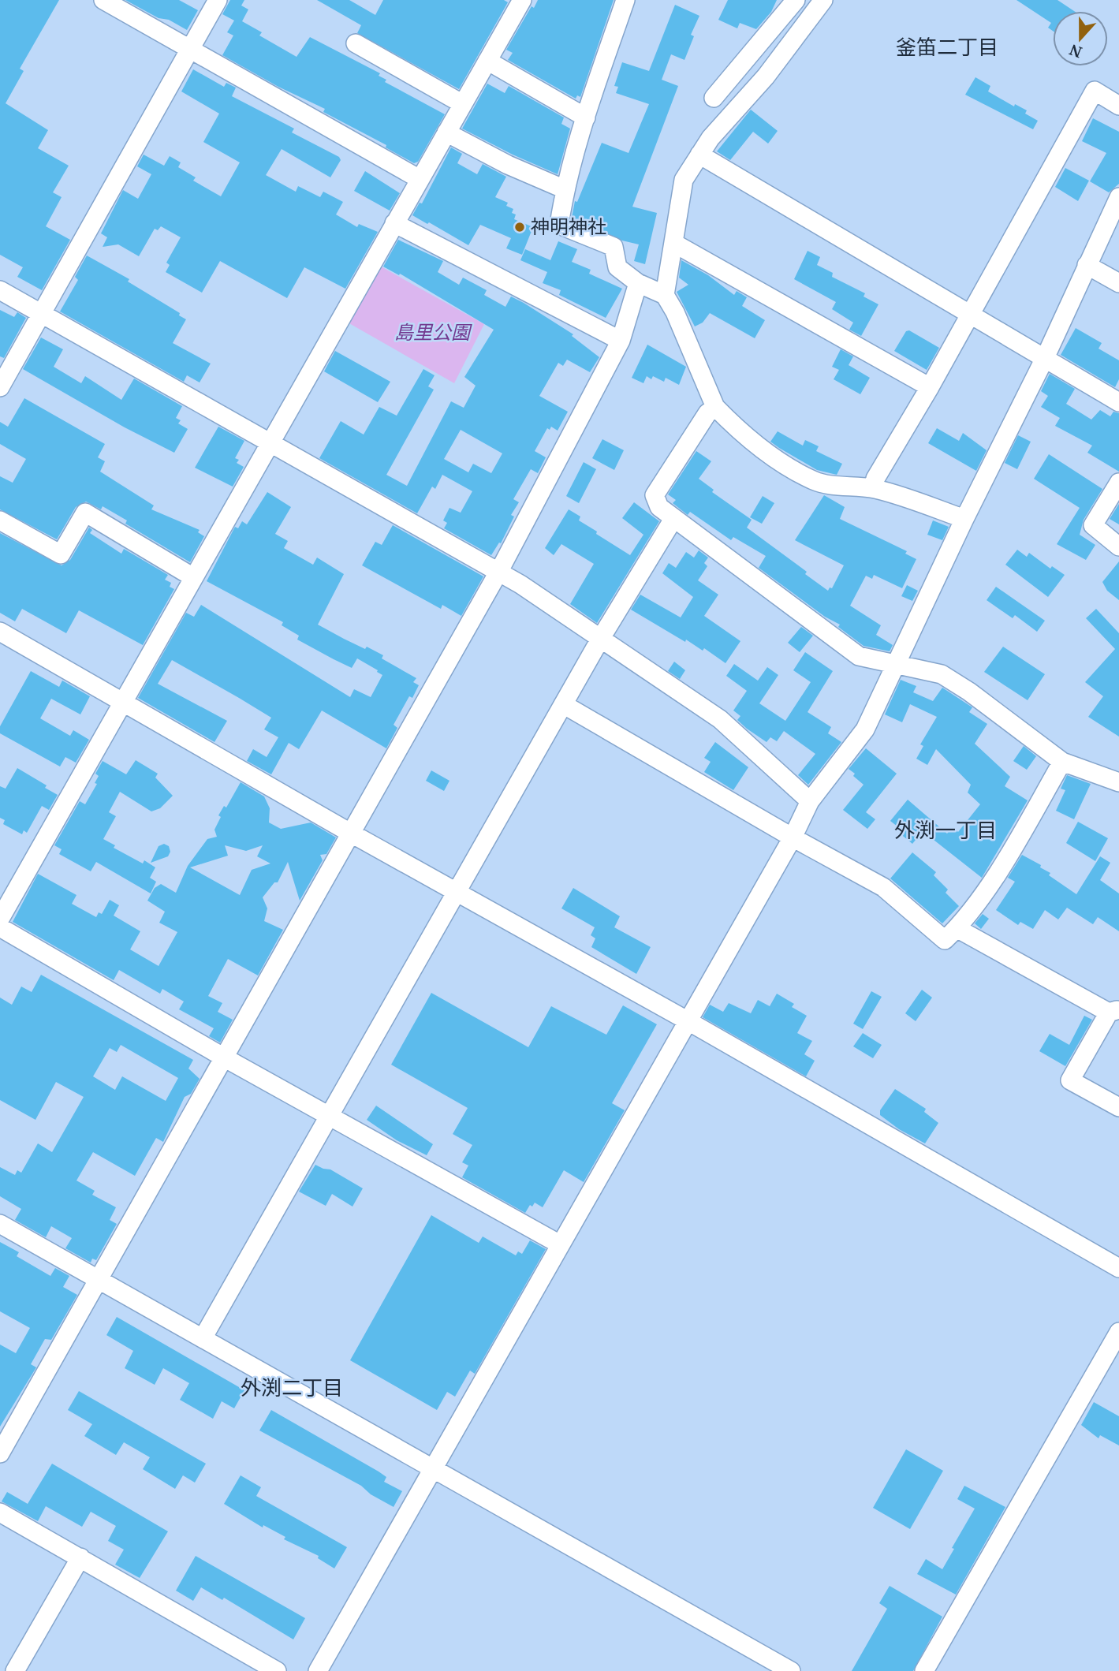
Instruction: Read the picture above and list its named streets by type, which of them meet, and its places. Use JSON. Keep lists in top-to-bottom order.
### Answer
{
  "districts": ["釜笛二丁目", "外渕一丁目", "外渕二丁目"],
  "parks": ["島里公園"],
  "places": ["神明神社"],
  "north": "bottom"
}
